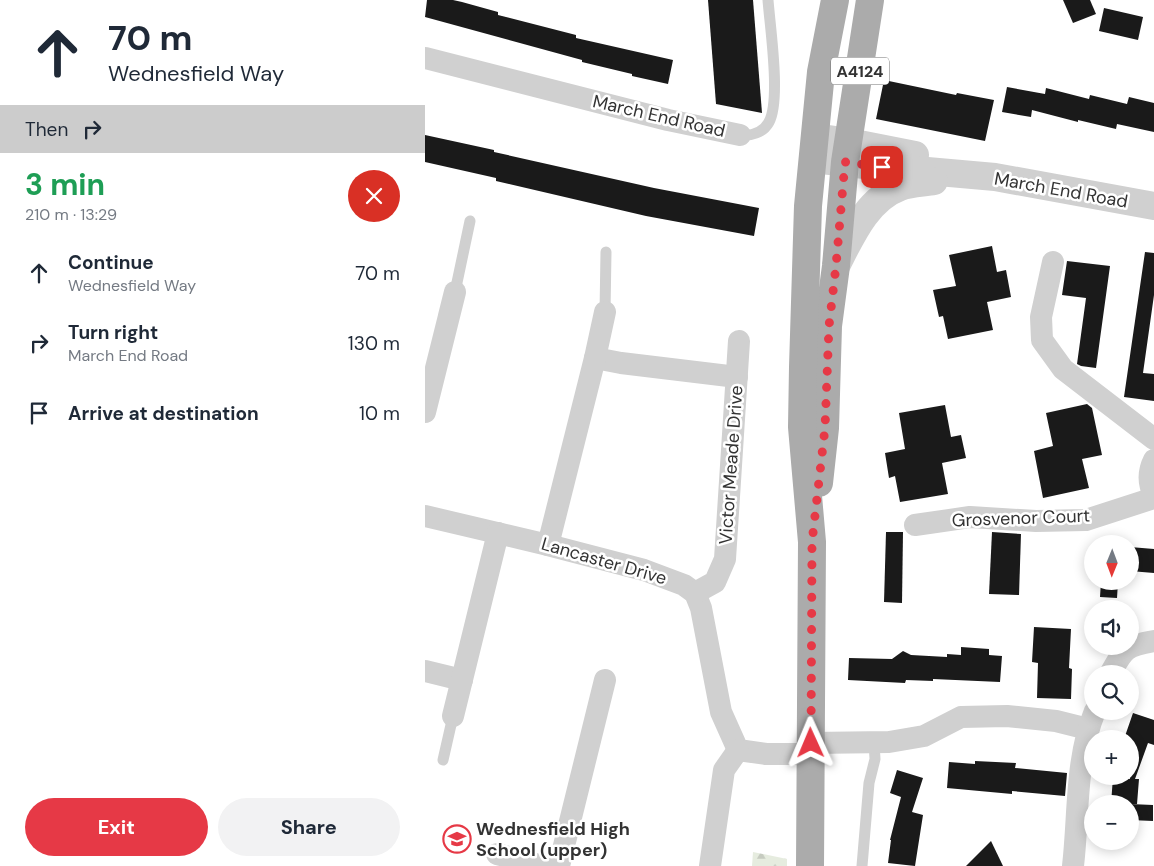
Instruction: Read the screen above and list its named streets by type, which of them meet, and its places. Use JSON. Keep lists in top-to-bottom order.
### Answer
{
  "streets": {
    "main road": ["A4124"],
    "street": [
      "March End Road",
      "Victor Meade Drive",
      "Grosvenor Court",
      "Lancaster Drive"
    ]
  },
  "crossings": [
    ["A4124", "March End Road"],
    ["Victor Meade Drive", "Lancaster Drive"]
  ],
  "places": {
    "school or university": ["Wednesfield High School (upper)"]
  },
  "north": "bottom",
  "page": {
    "turn": ["70 m", "Wednesfield Way"],
    "then": "Then",
    "heading": ["3 min", "210 m · 13:29"],
    "list": [
      {
        "name": "Continue",
        "note": "Wednesfield Way",
        "value": "70 m"
      },
      {
        "name": "Turn right",
        "note": "March End Road",
        "value": "130 m"
      },
      {
        "name": "Arrive at destination",
        "value": "10 m"
      }
    ],
    "map_buttons": ["+", "−"],
    "buttons": ["Exit", "Share"]
  }
}
